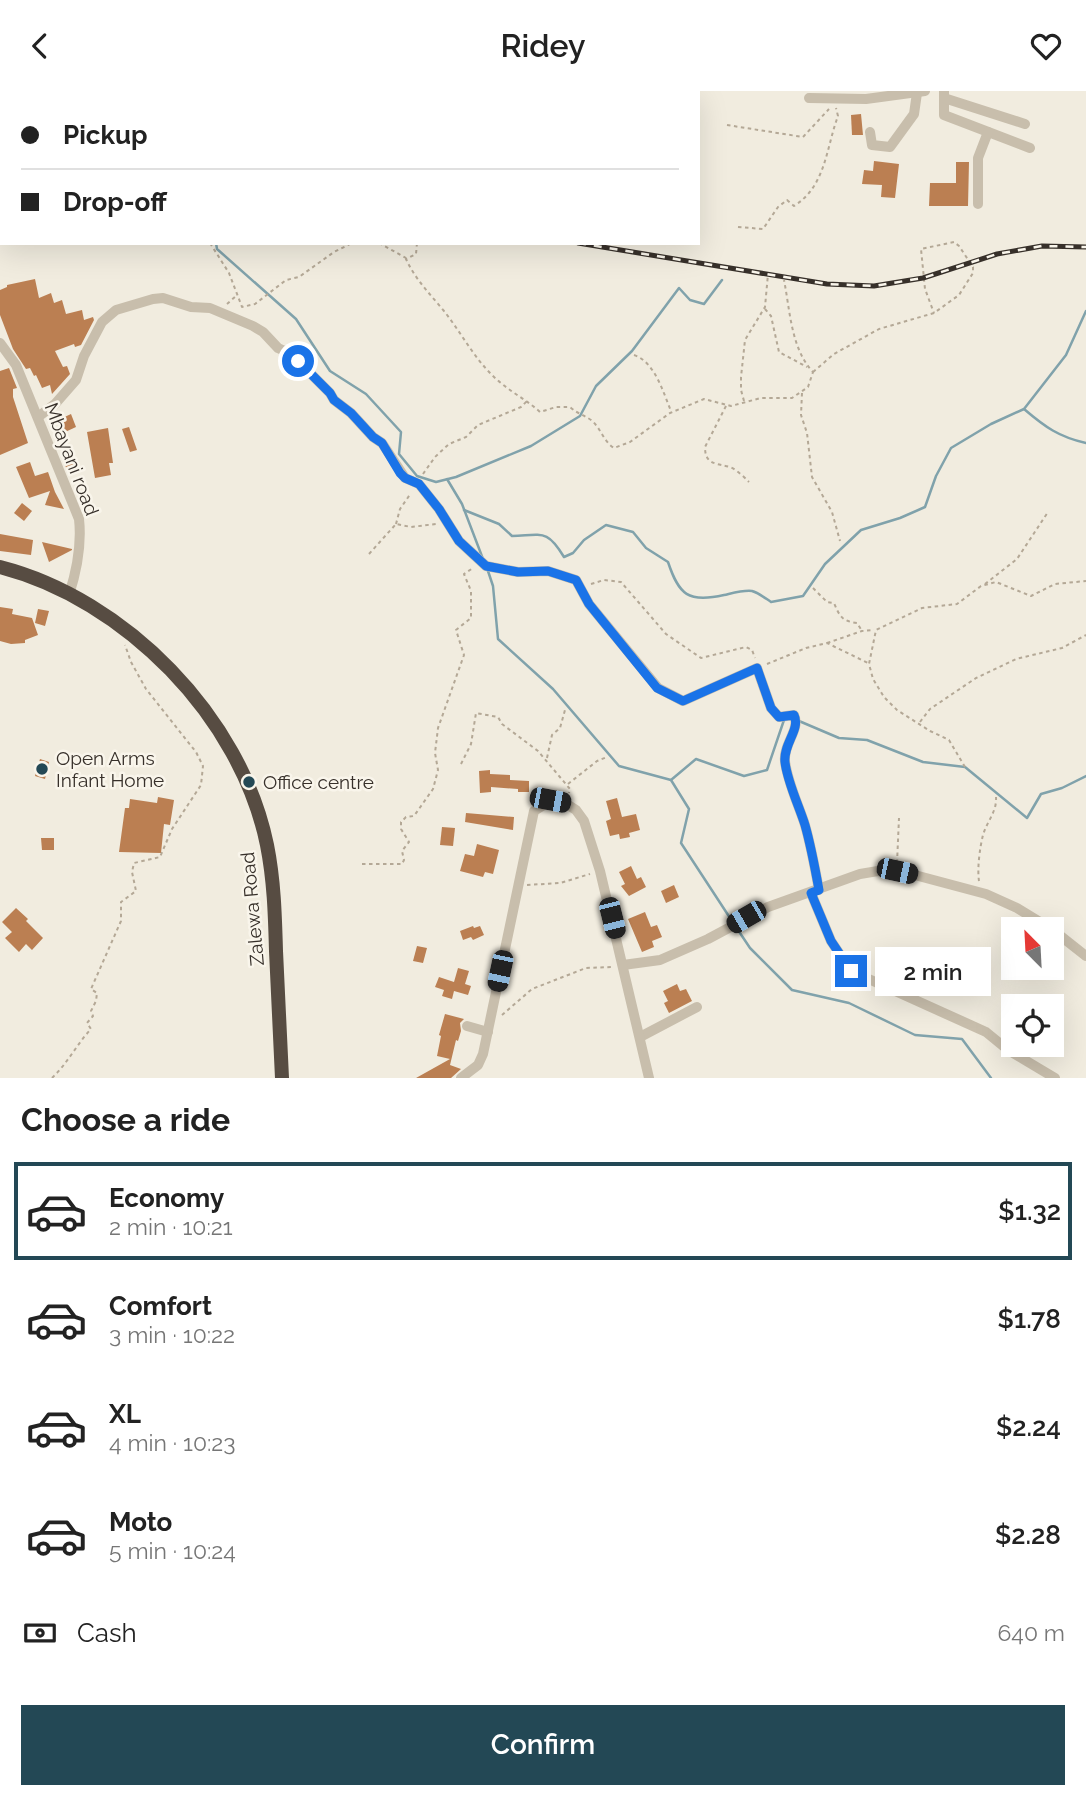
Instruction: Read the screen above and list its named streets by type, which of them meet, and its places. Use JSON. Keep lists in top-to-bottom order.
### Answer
{
  "streets": {
    "highway": ["Zalewa Road"],
    "street": ["Mbayani road"]
  },
  "crossings": [
    ["Mbayani road", "Zalewa Road"]
  ],
  "places": ["Open Arms Infant Home", "Office centre"],
  "north": "top left",
  "page": {
    "header": "Ridey",
    "banner": ["Pickup", "Drop-off"],
    "bubble": "2 min",
    "heading": "Choose a ride",
    "list": [
      {
        "name": "Economy",
        "note": "2 min · 10:21",
        "value": "$1.32"
      },
      {
        "name": "Comfort",
        "note": "3 min · 10:22",
        "value": "$1.78"
      },
      {
        "name": "XL",
        "note": "4 min · 10:23",
        "value": "$2.24"
      },
      {
        "name": "Moto",
        "note": "5 min · 10:24",
        "value": "$2.28"
      }
    ],
    "pay": ["Cash", "640 m"],
    "buttons": "Confirm"
  }
}
